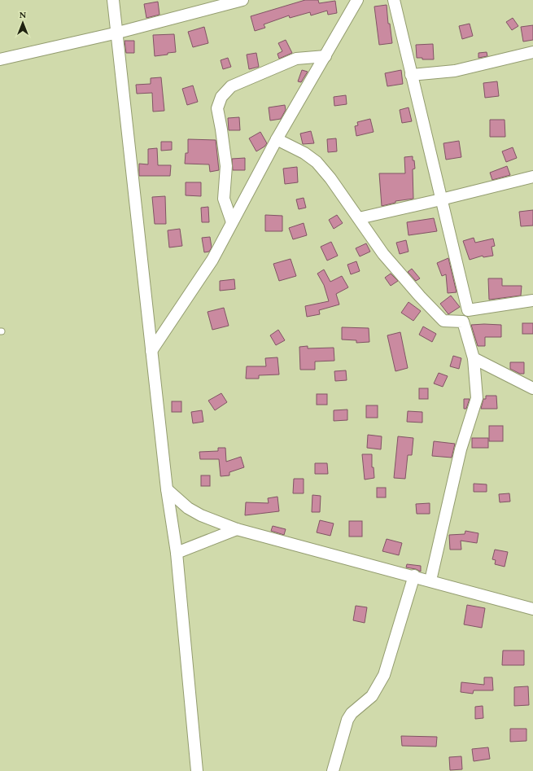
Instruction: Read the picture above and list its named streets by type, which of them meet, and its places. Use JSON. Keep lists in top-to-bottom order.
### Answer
{
  "north": "top"
}
